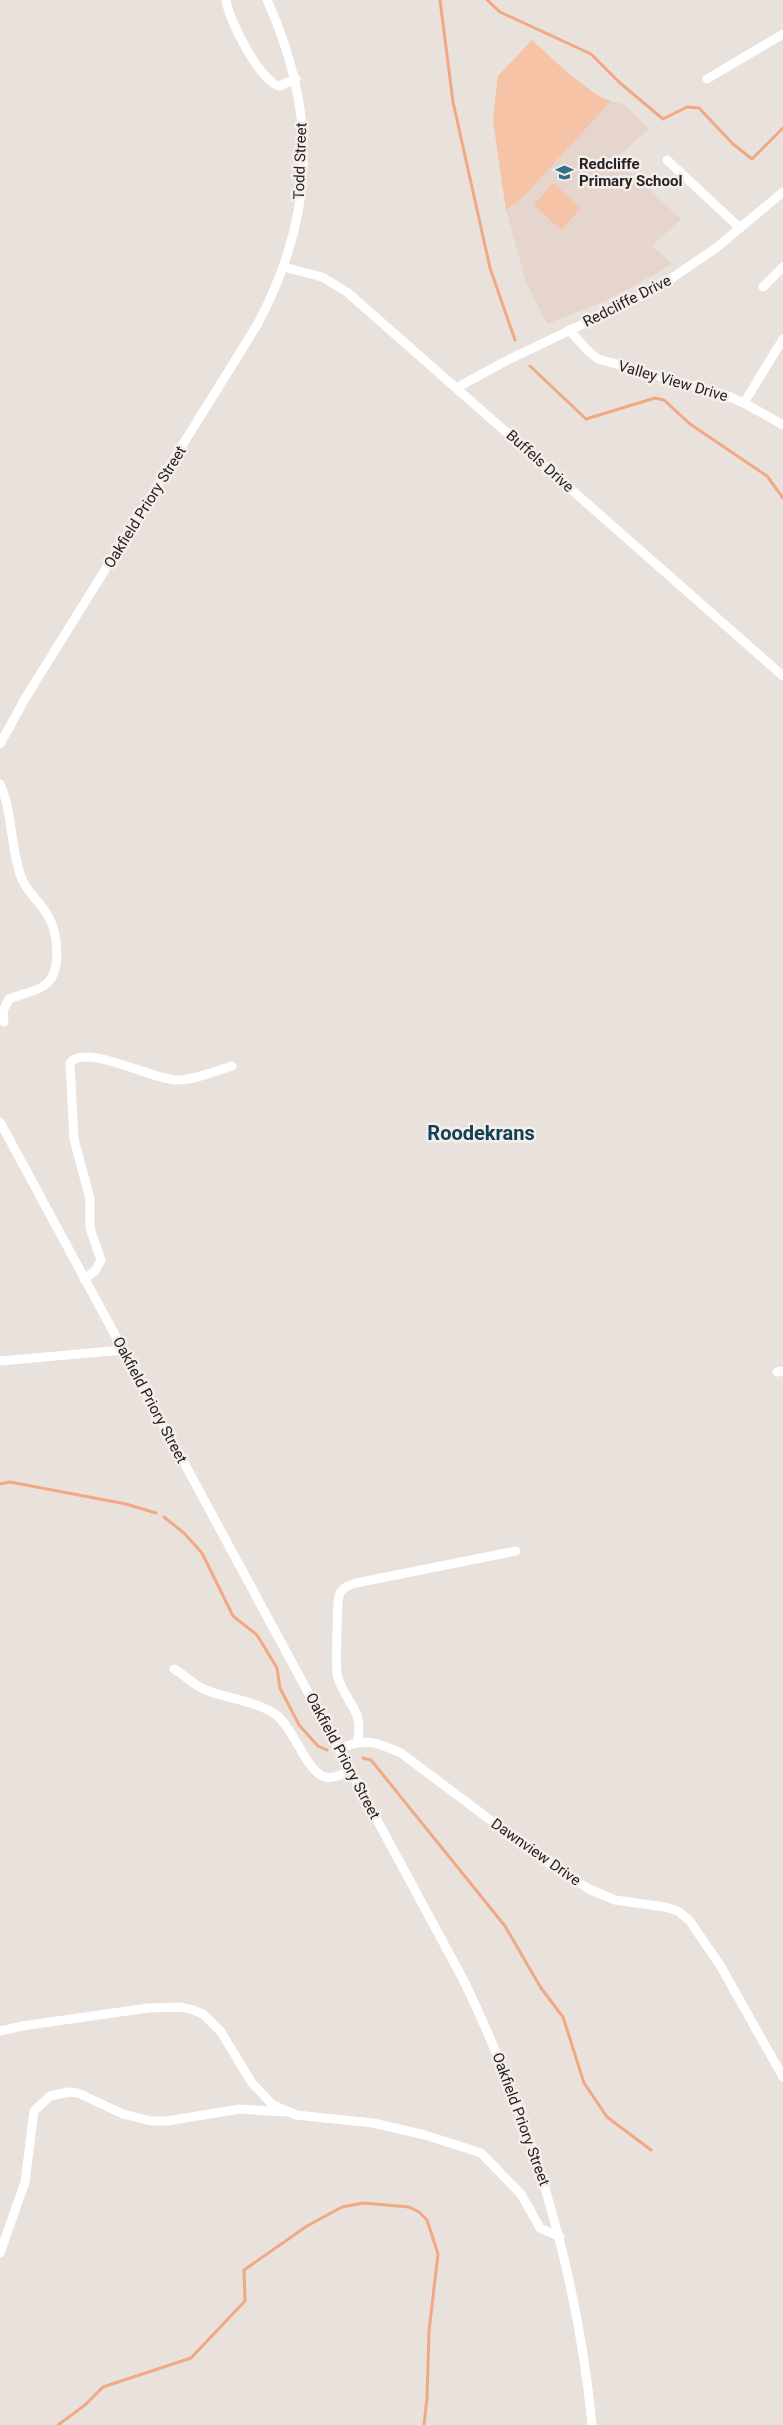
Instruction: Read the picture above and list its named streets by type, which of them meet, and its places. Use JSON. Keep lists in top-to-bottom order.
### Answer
{
  "streets": {
    "street": [
      "Todd Street",
      "Redcliffe Drive",
      "Valley View Drive",
      "Buffels Drive",
      "Oakfield Priory Street",
      "Dawnview Drive"
    ]
  },
  "crossings": [
    ["Todd Street", "Buffels Drive"],
    ["Todd Street", "Oakfield Priory Street"],
    ["Redcliffe Drive", "Valley View Drive"],
    ["Redcliffe Drive", "Buffels Drive"],
    ["Buffels Drive", "Oakfield Priory Street"],
    ["Oakfield Priory Street", "Dawnview Drive"]
  ],
  "districts": ["Roodekrans"],
  "places": {
    "school or university": ["Redcliffe Primary School"]
  }
}
